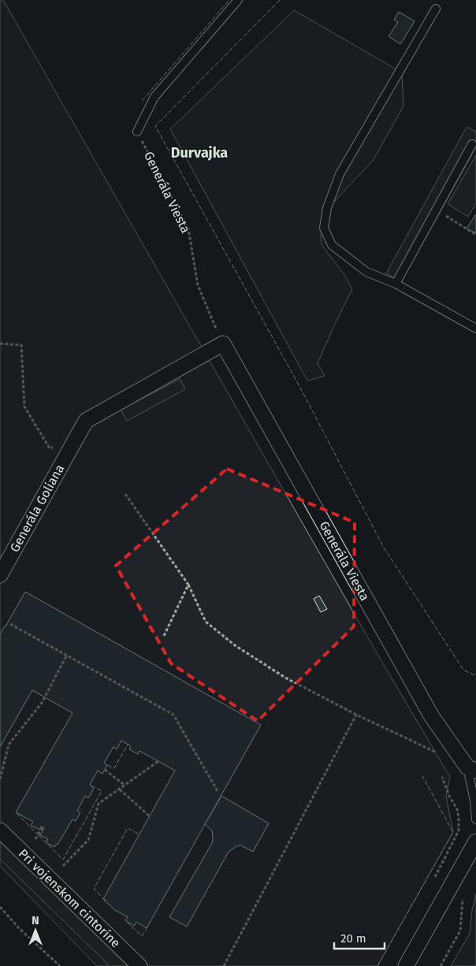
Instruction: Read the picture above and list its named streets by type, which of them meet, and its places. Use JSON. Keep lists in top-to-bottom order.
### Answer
{
  "streets": {
    "street": ["Generála Viesta", "Generála Goliana", "Pri vojenskom cintoríne"]
  },
  "districts": ["Durvajka"],
  "scale_bar": "20 m",
  "north": "top"
}
